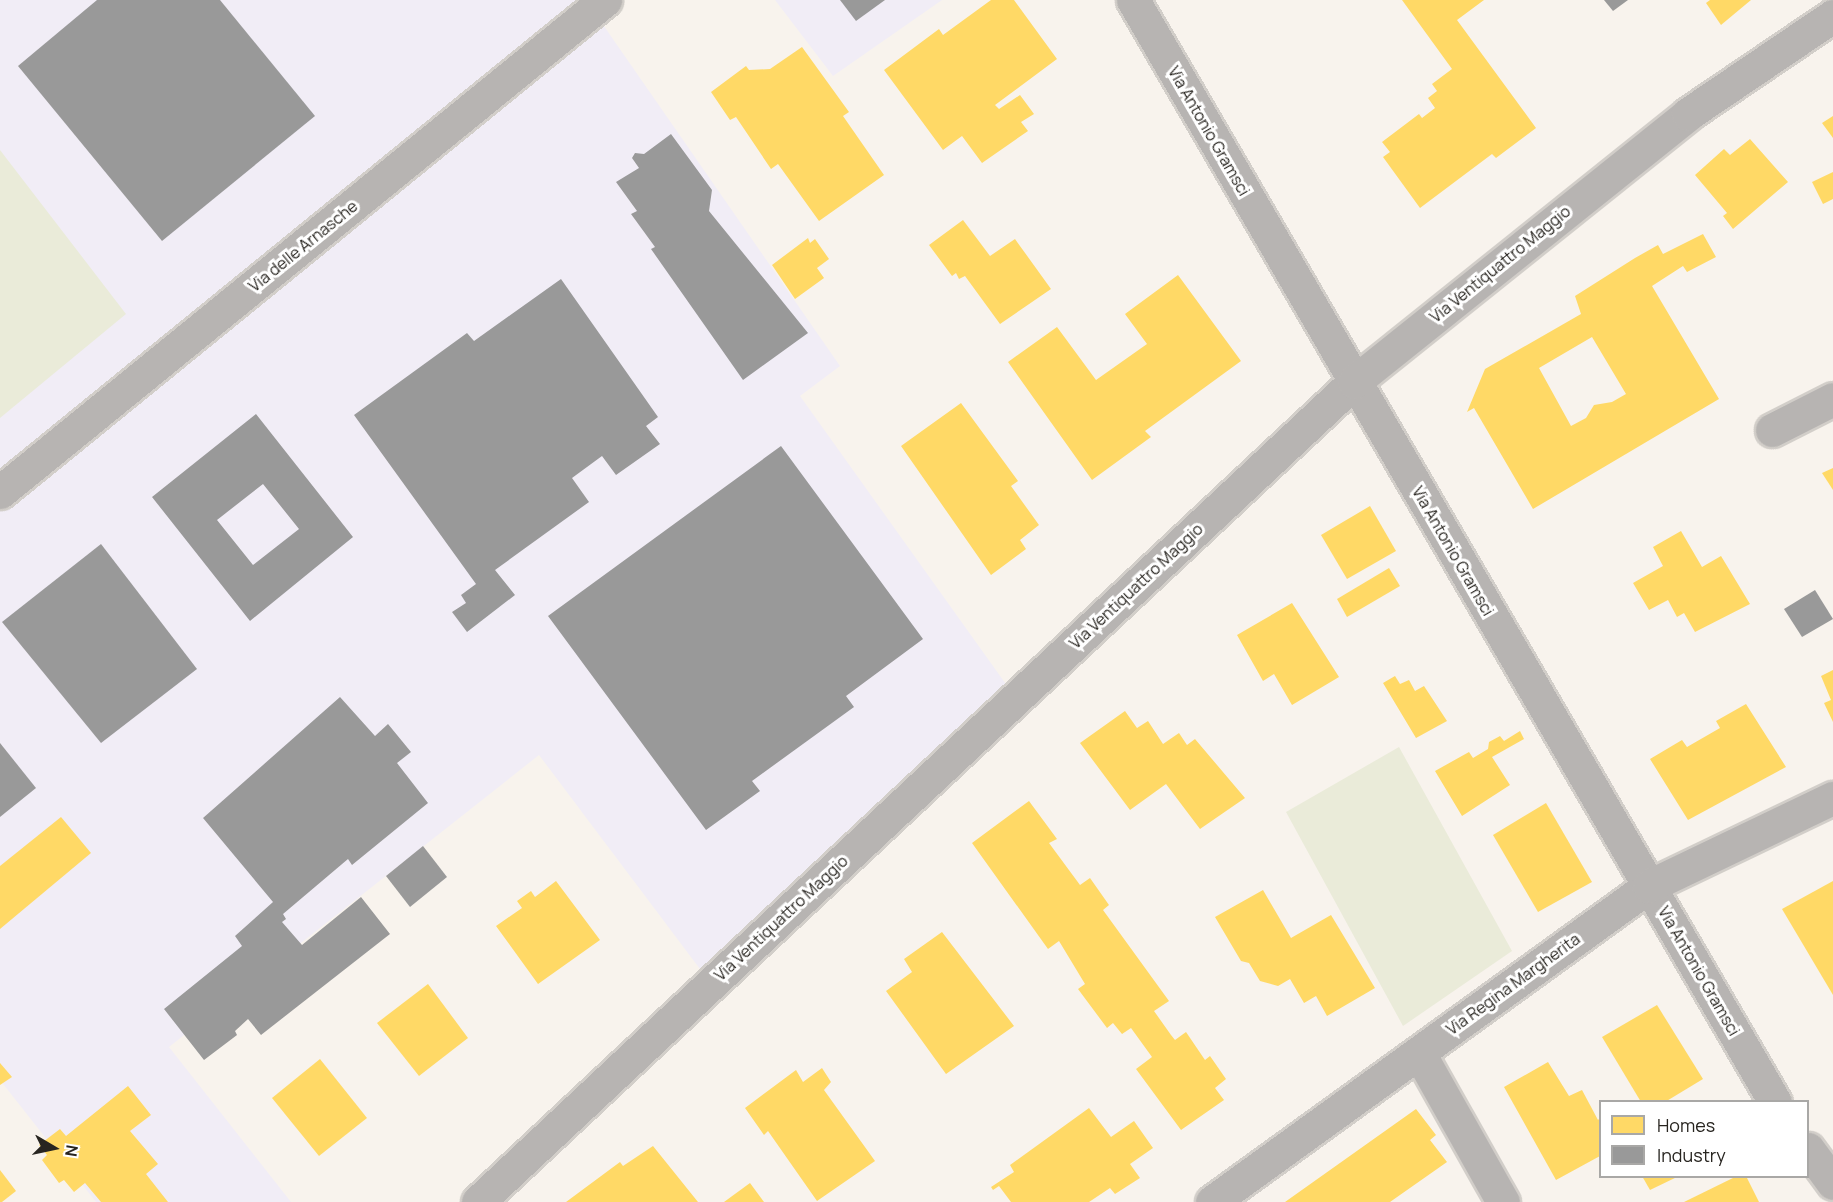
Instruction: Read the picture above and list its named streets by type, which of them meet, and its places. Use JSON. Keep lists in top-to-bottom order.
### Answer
{
  "streets": {
    "street": [
      "Via Antonio Gramsci",
      "Via delle Arnasche",
      "Via Ventiquattro Maggio",
      "Via Regina Margherita"
    ]
  },
  "crossings": [
    ["Via Antonio Gramsci", "Via Ventiquattro Maggio"],
    ["Via Antonio Gramsci", "Via Regina Margherita"]
  ],
  "legend": ["Homes", "Industry"],
  "north": "right"
}
